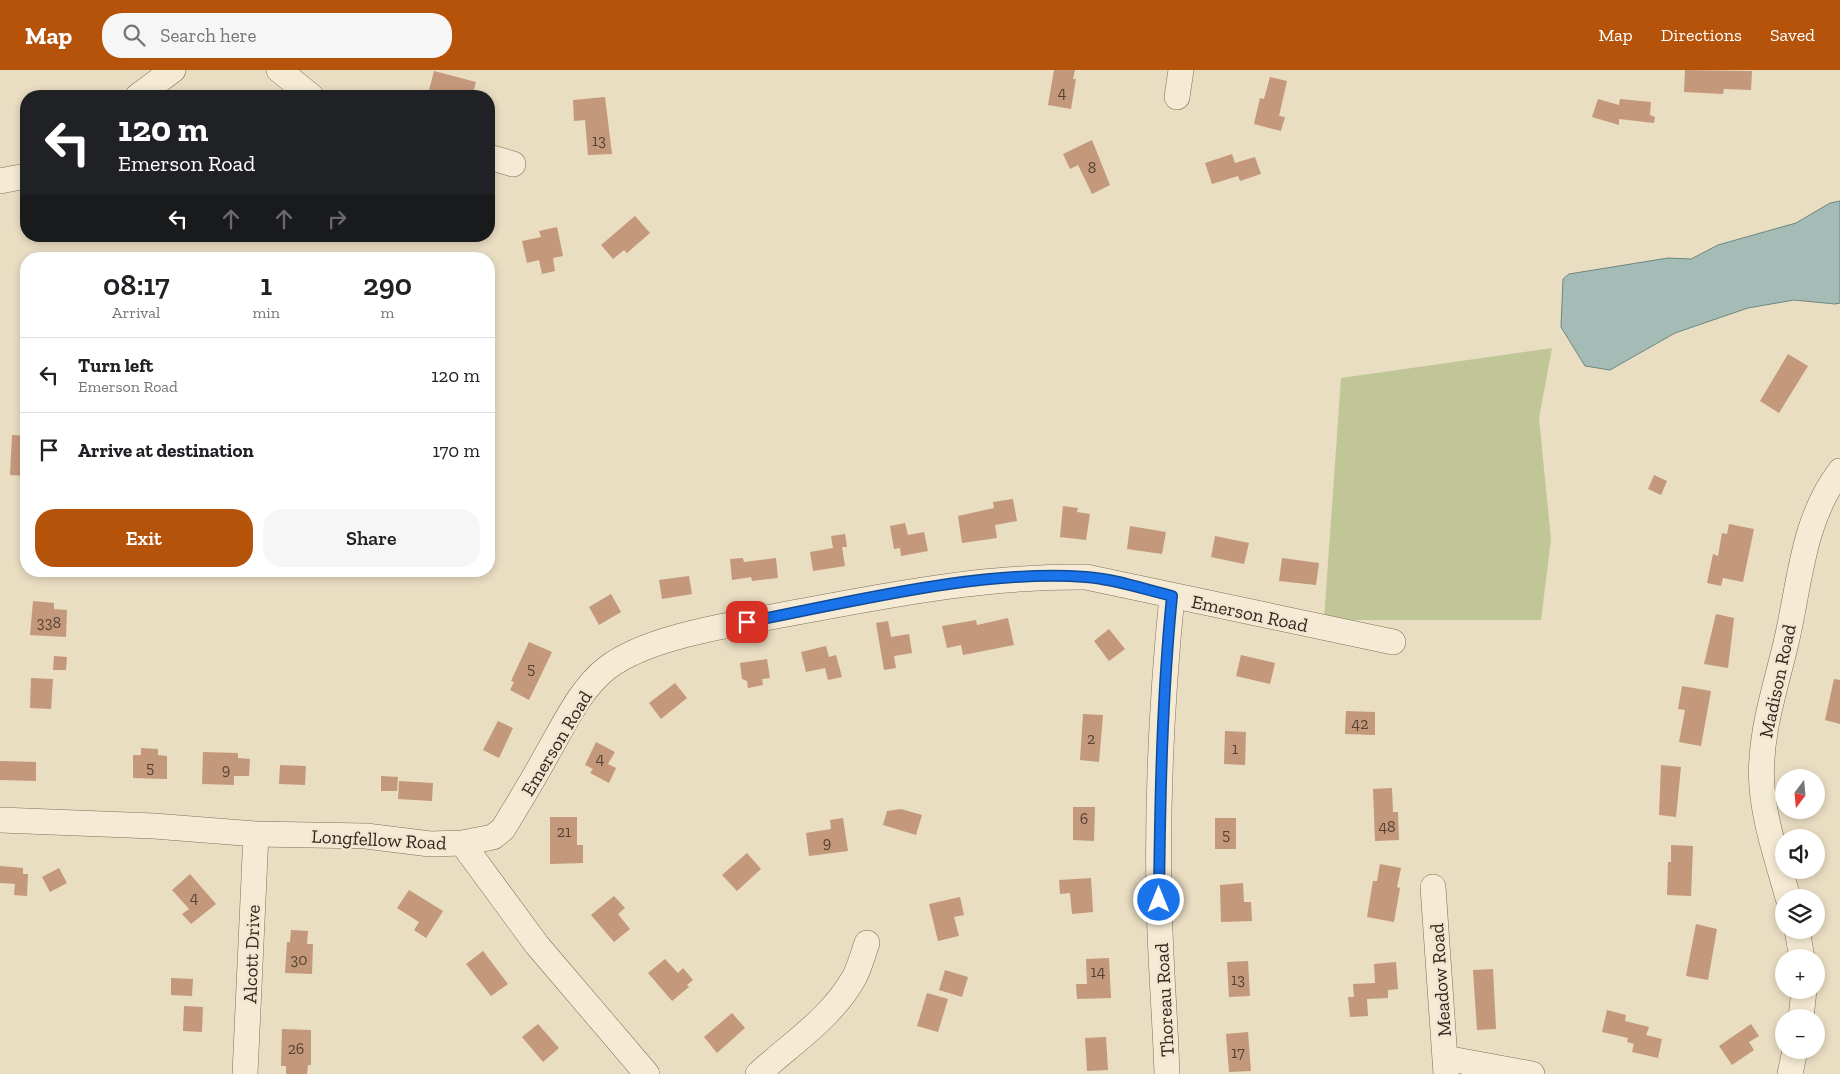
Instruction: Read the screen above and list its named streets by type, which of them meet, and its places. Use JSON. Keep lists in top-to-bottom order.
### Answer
{
  "streets": {
    "street": [
      "Emerson Road",
      "Madison Road",
      "Longfellow Road",
      "Alcott Drive",
      "Meadow Road",
      "Thoreau Road"
    ]
  },
  "crossings": [
    ["Emerson Road", "Longfellow Road"],
    ["Emerson Road", "Thoreau Road"],
    ["Longfellow Road", "Alcott Drive"]
  ],
  "house_numbers": [
    "4",
    "13",
    "8",
    "338",
    "5",
    "42",
    "2",
    "1",
    "4",
    "5",
    "9",
    "6",
    "48",
    "21",
    "5",
    "9",
    "4",
    "30",
    "14",
    "13",
    "26",
    "17"
  ],
  "north": "bottom",
  "page": {
    "header": "Map",
    "search": "Search here",
    "nav": ["Map", "Directions", "Saved"],
    "turn": ["120 m", "Emerson Road"],
    "eta": [
      "08:17",
      "Arrival",
      "1",
      "min",
      "290",
      "m"
    ],
    "list": [
      {
        "name": "Turn left",
        "note": "Emerson Road",
        "value": "120 m"
      },
      {
        "name": "Arrive at destination",
        "value": "170 m"
      }
    ],
    "buttons": ["Exit", "Share"],
    "map_buttons": ["+", "−"]
  }
}
